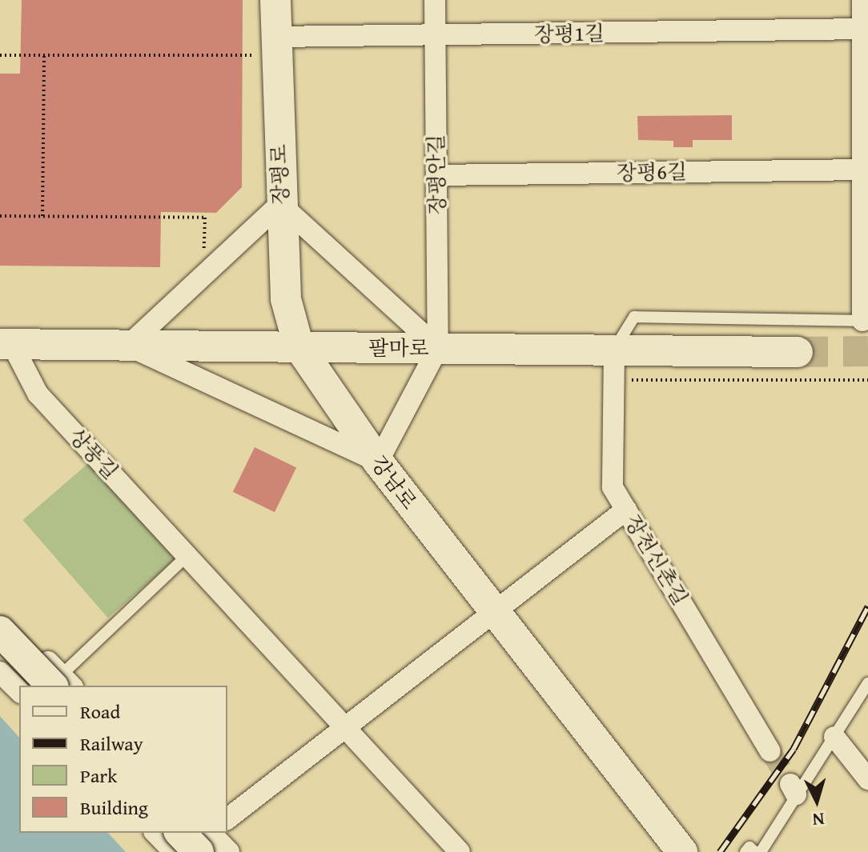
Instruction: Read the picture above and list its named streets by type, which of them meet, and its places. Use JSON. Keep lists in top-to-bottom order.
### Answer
{
  "streets": {
    "main road": ["장평로", "팔마로", "강남로"],
    "street": [
      "장평1길",
      "장평6길",
      "장평안길",
      "상풍길",
      "장천신촌길"
    ]
  },
  "crossings": [
    ["장평1길", "장평로"],
    ["장평1길", "장평안길"],
    ["장평6길", "장평안길"],
    ["장평로", "팔마로"],
    ["장평로", "강남로"],
    ["장평안길", "팔마로"],
    ["팔마로", "상풍길"],
    ["팔마로", "강남로"],
    ["팔마로", "장천신촌길"]
  ],
  "legend": [
    "Road",
    "Railway",
    "Park",
    "Building"
  ],
  "north": "bottom"
}
